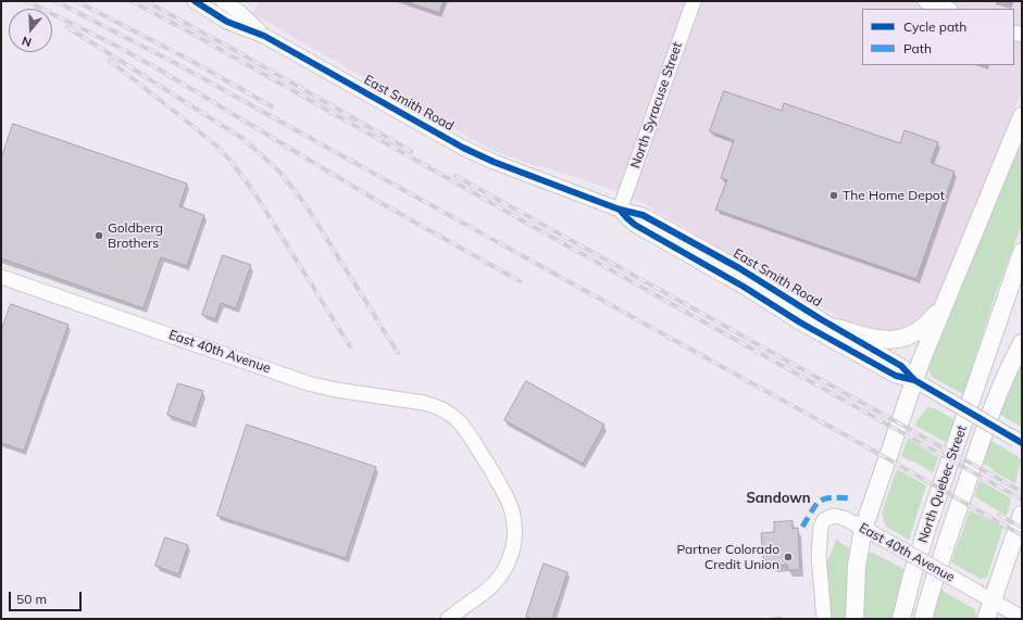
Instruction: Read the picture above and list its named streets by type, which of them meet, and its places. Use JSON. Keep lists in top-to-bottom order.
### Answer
{
  "streets": {
    "main road": ["North Quebec Street"],
    "street": ["East Smith Road", "North Syracuse Street", "East 40th Avenue"]
  },
  "crossings": [
    ["East Smith Road", "North Syracuse Street"]
  ],
  "districts": ["Sandown"],
  "places": ["The Home Depot", "Goldberg Brothers", "Partner Colorado Credit Union"],
  "legend": ["Cycle path", "Path"],
  "scale_bar": "50 m",
  "north": "bottom"
}
